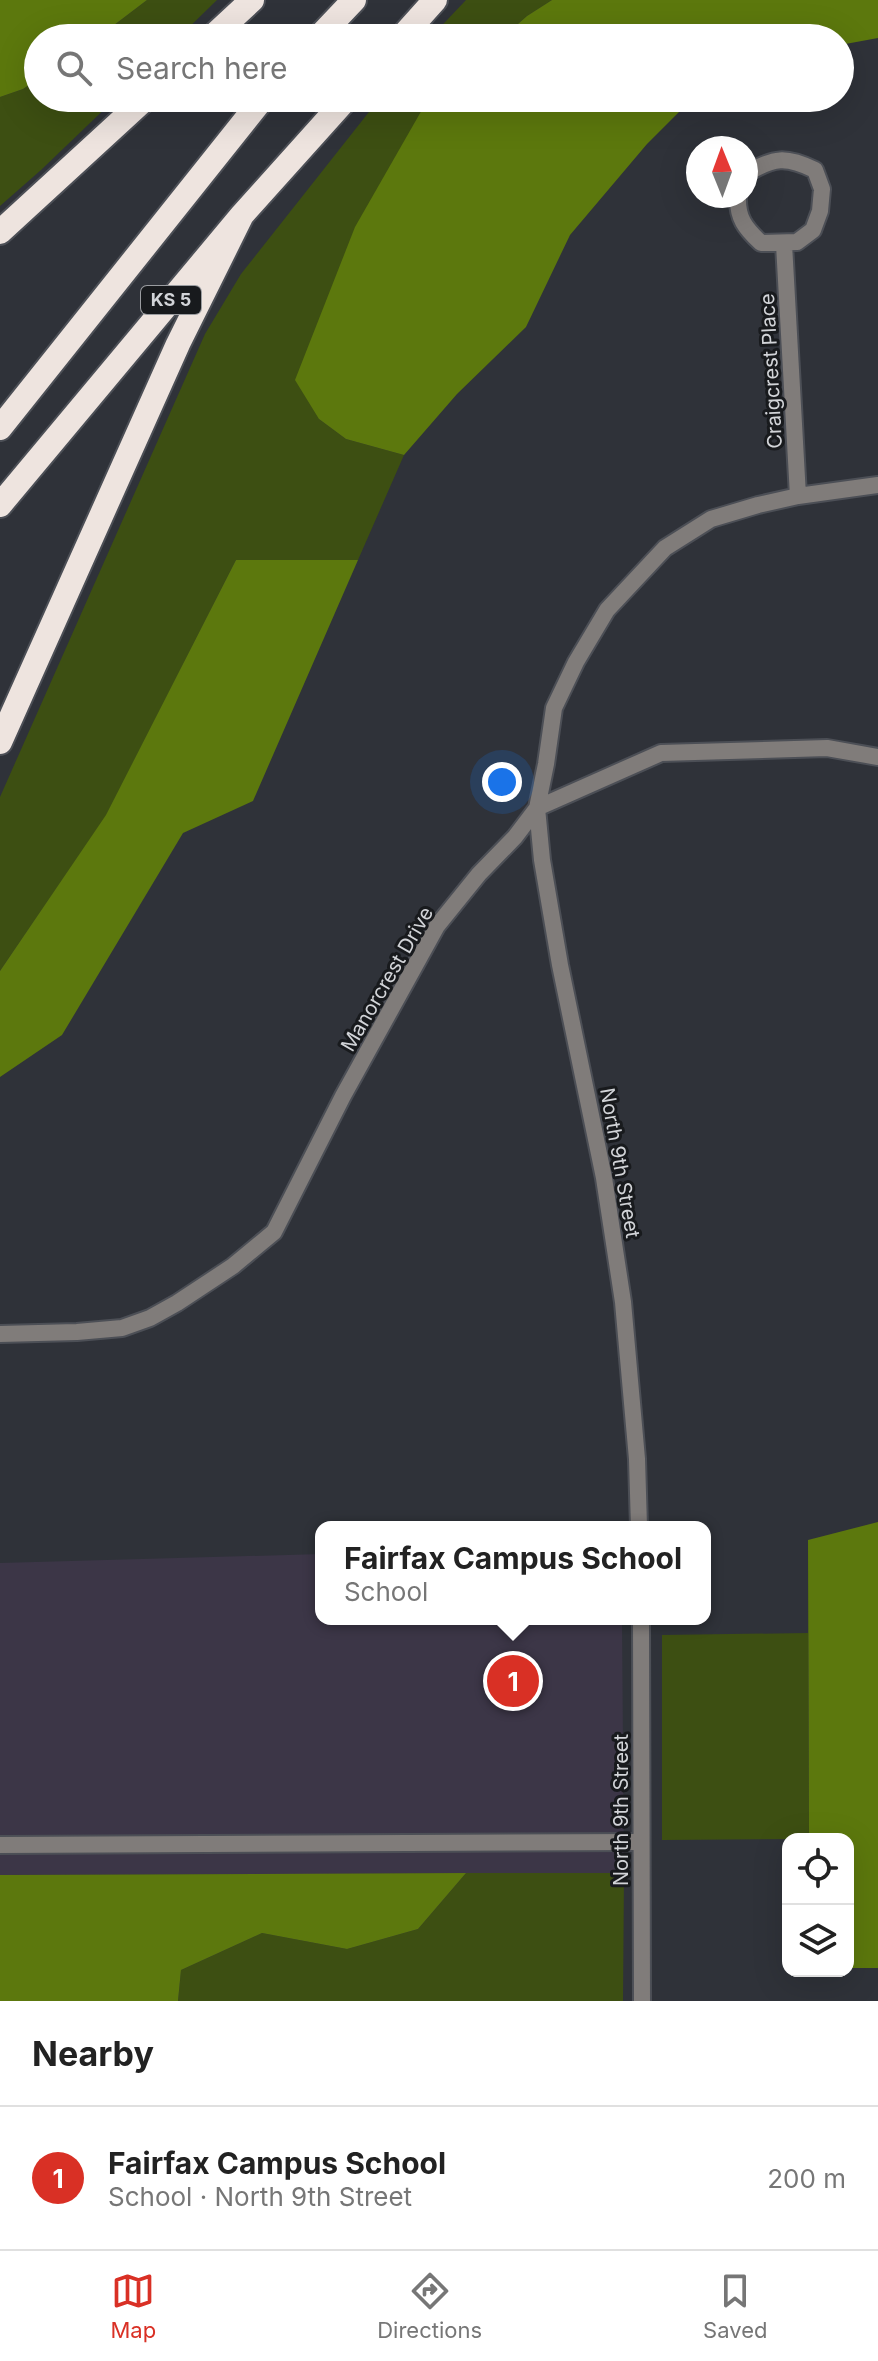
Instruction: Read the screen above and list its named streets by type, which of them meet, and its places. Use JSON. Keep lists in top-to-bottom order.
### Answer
{
  "streets": {
    "highway": ["KS 5"],
    "street": ["Craigcrest Place", "Manorcrest Drive", "North 9th Street"]
  },
  "crossings": [
    ["Manorcrest Drive", "North 9th Street"]
  ],
  "north": "top",
  "page": {
    "search": "Search here",
    "popup": ["Fairfax Campus School", "School"],
    "pins": "1",
    "heading": "Nearby",
    "list": [
      {
        "mark": "1",
        "name": "Fairfax Campus School",
        "note": "School · North 9th Street",
        "value": "200 m"
      }
    ],
    "nav": ["Map", "Directions", "Saved"]
  }
}
